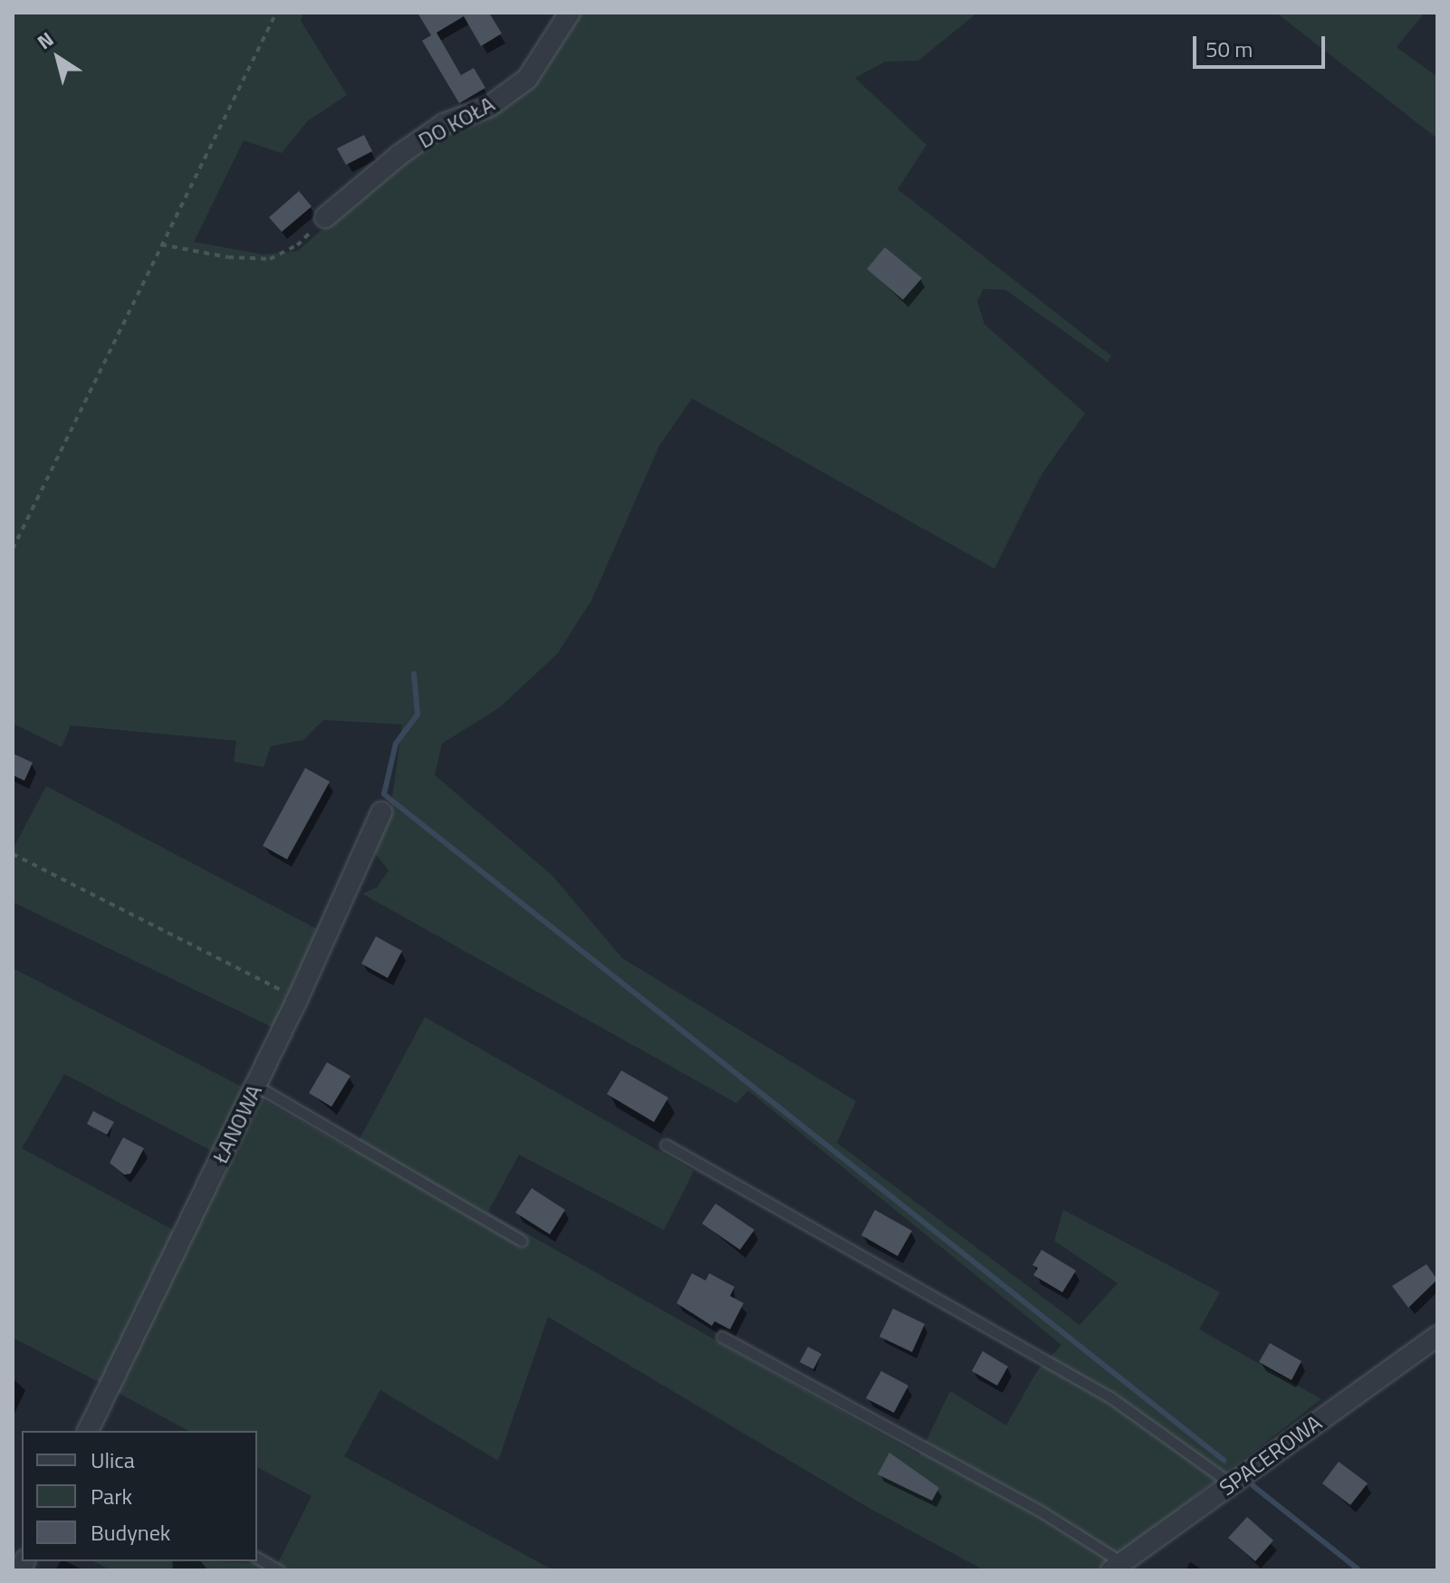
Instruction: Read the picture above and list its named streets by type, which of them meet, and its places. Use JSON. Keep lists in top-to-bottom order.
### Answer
{
  "streets": {
    "street": ["DO KOŁA", "ŁANOWA", "SPACEROWA"]
  },
  "legend": ["Ulica", "Park", "Budynek"],
  "scale_bar": "50 m",
  "north": "top left"
}
